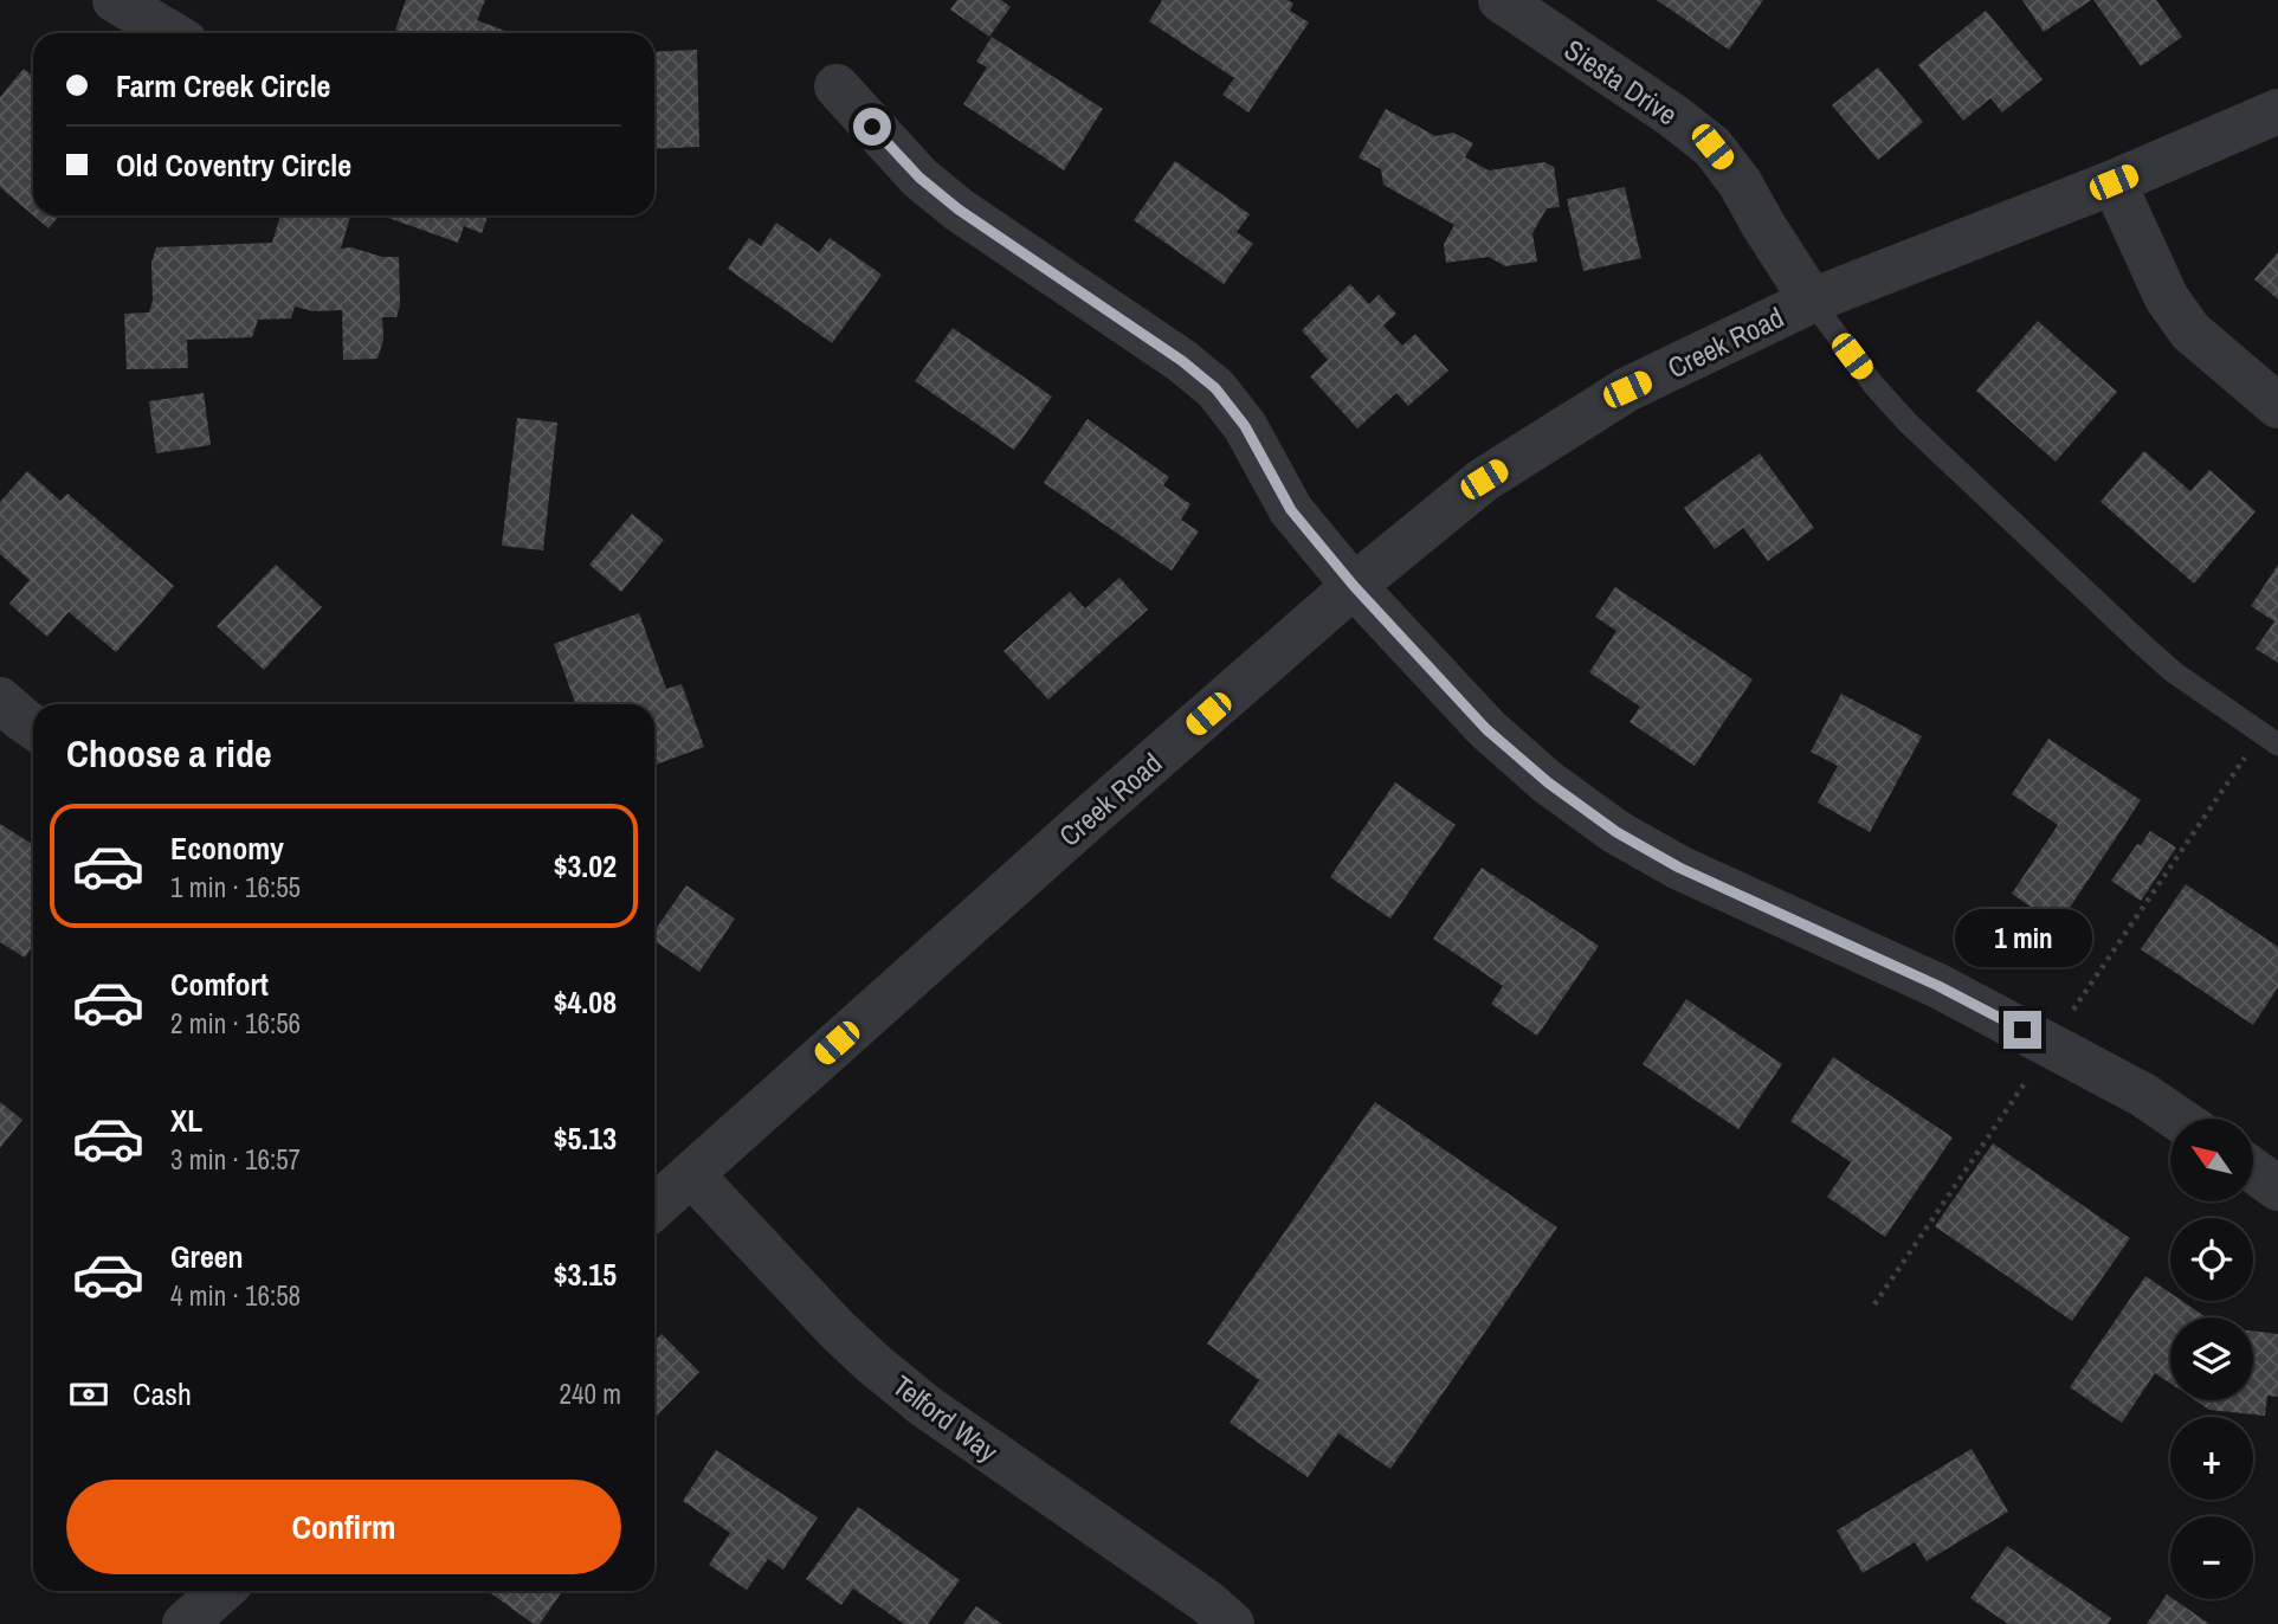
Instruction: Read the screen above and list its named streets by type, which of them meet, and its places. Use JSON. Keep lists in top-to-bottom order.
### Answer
{
  "streets": {
    "street": ["Siesta Drive", "Creek Road", "Telford Way"]
  },
  "crossings": [
    ["Siesta Drive", "Creek Road"],
    ["Creek Road", "Telford Way"]
  ],
  "north": "top left",
  "page": {
    "banner": ["Farm Creek Circle", "Old Coventry Circle"],
    "heading": "Choose a ride",
    "list": [
      {
        "name": "Economy",
        "note": "1 min · 16:55",
        "value": "$3.02"
      },
      {
        "name": "Comfort",
        "note": "2 min · 16:56",
        "value": "$4.08"
      },
      {
        "name": "XL",
        "note": "3 min · 16:57",
        "value": "$5.13"
      },
      {
        "name": "Green",
        "note": "4 min · 16:58",
        "value": "$3.15"
      }
    ],
    "bubble": "1 min",
    "map_buttons": ["+", "−"],
    "pay": ["Cash", "240 m"],
    "buttons": "Confirm"
  }
}
